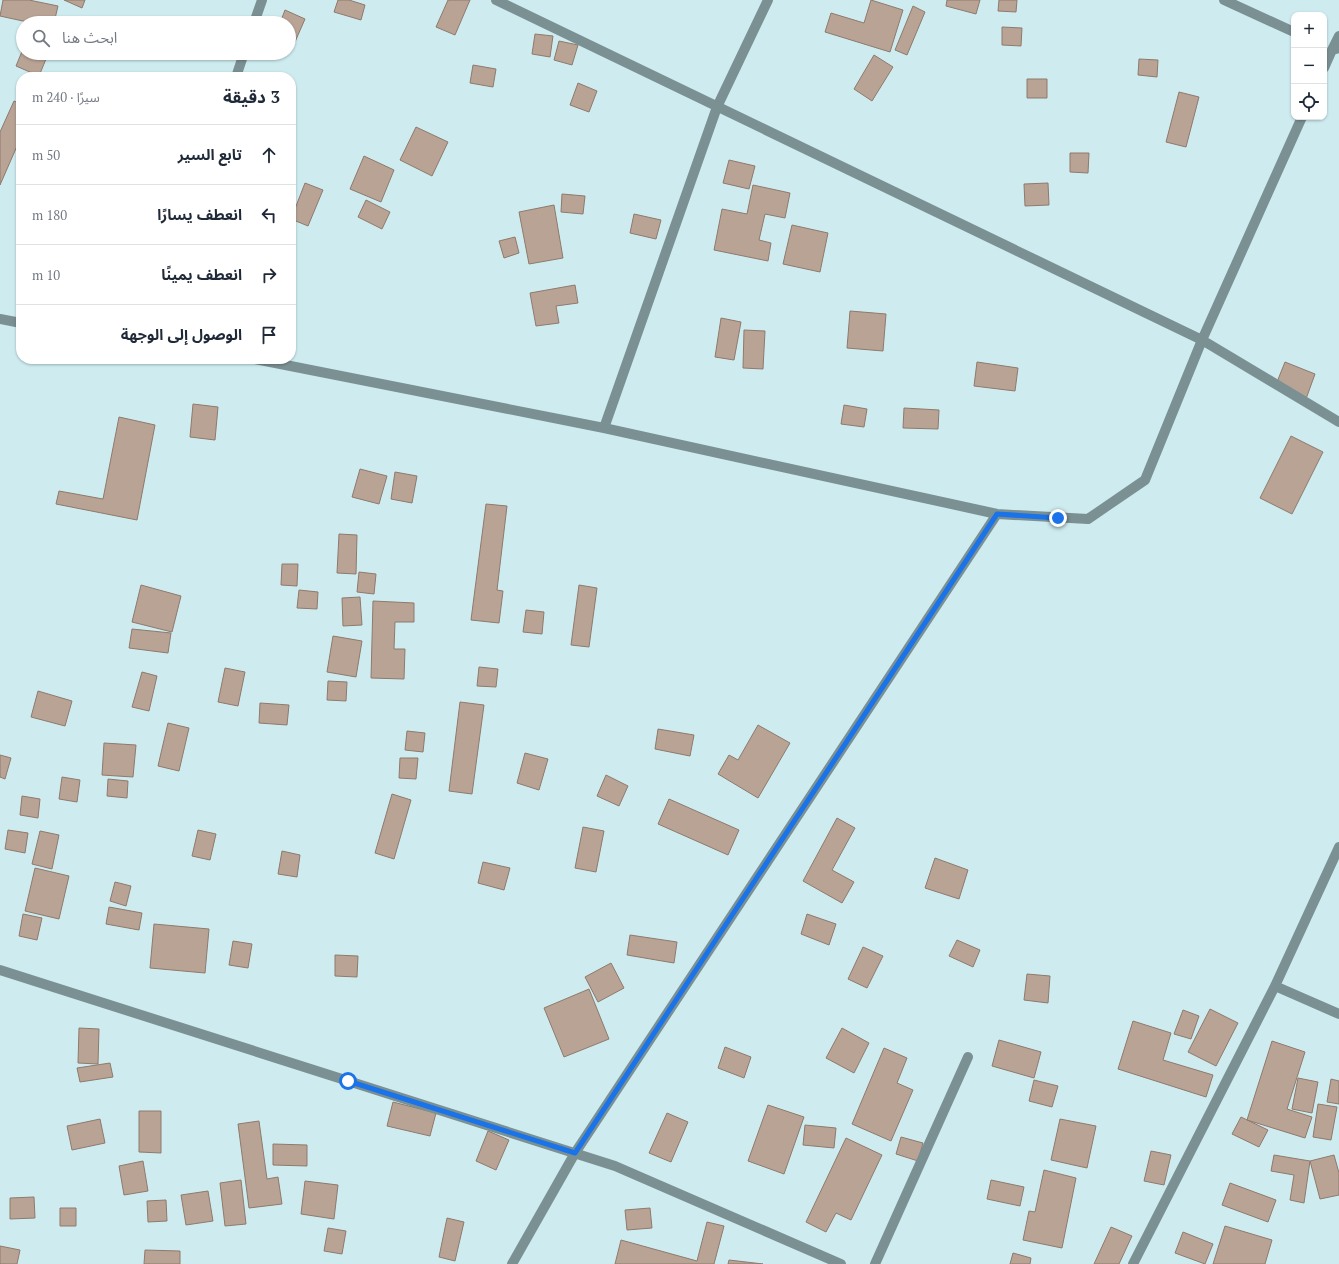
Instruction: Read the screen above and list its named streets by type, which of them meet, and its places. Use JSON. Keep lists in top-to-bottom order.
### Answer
{
  "page": {
    "map_buttons": ["+", "−"],
    "search": "ابحث هنا",
    "heading": ["3 دقيقة", "سيرًا · 240 m"],
    "list": [
      ["تابع السير", "50 m"],
      ["انعطف يسارًا", "180 m"],
      ["انعطف يمينًا", "10 m"],
      "الوصول إلى الوجهة"
    ]
  }
}
